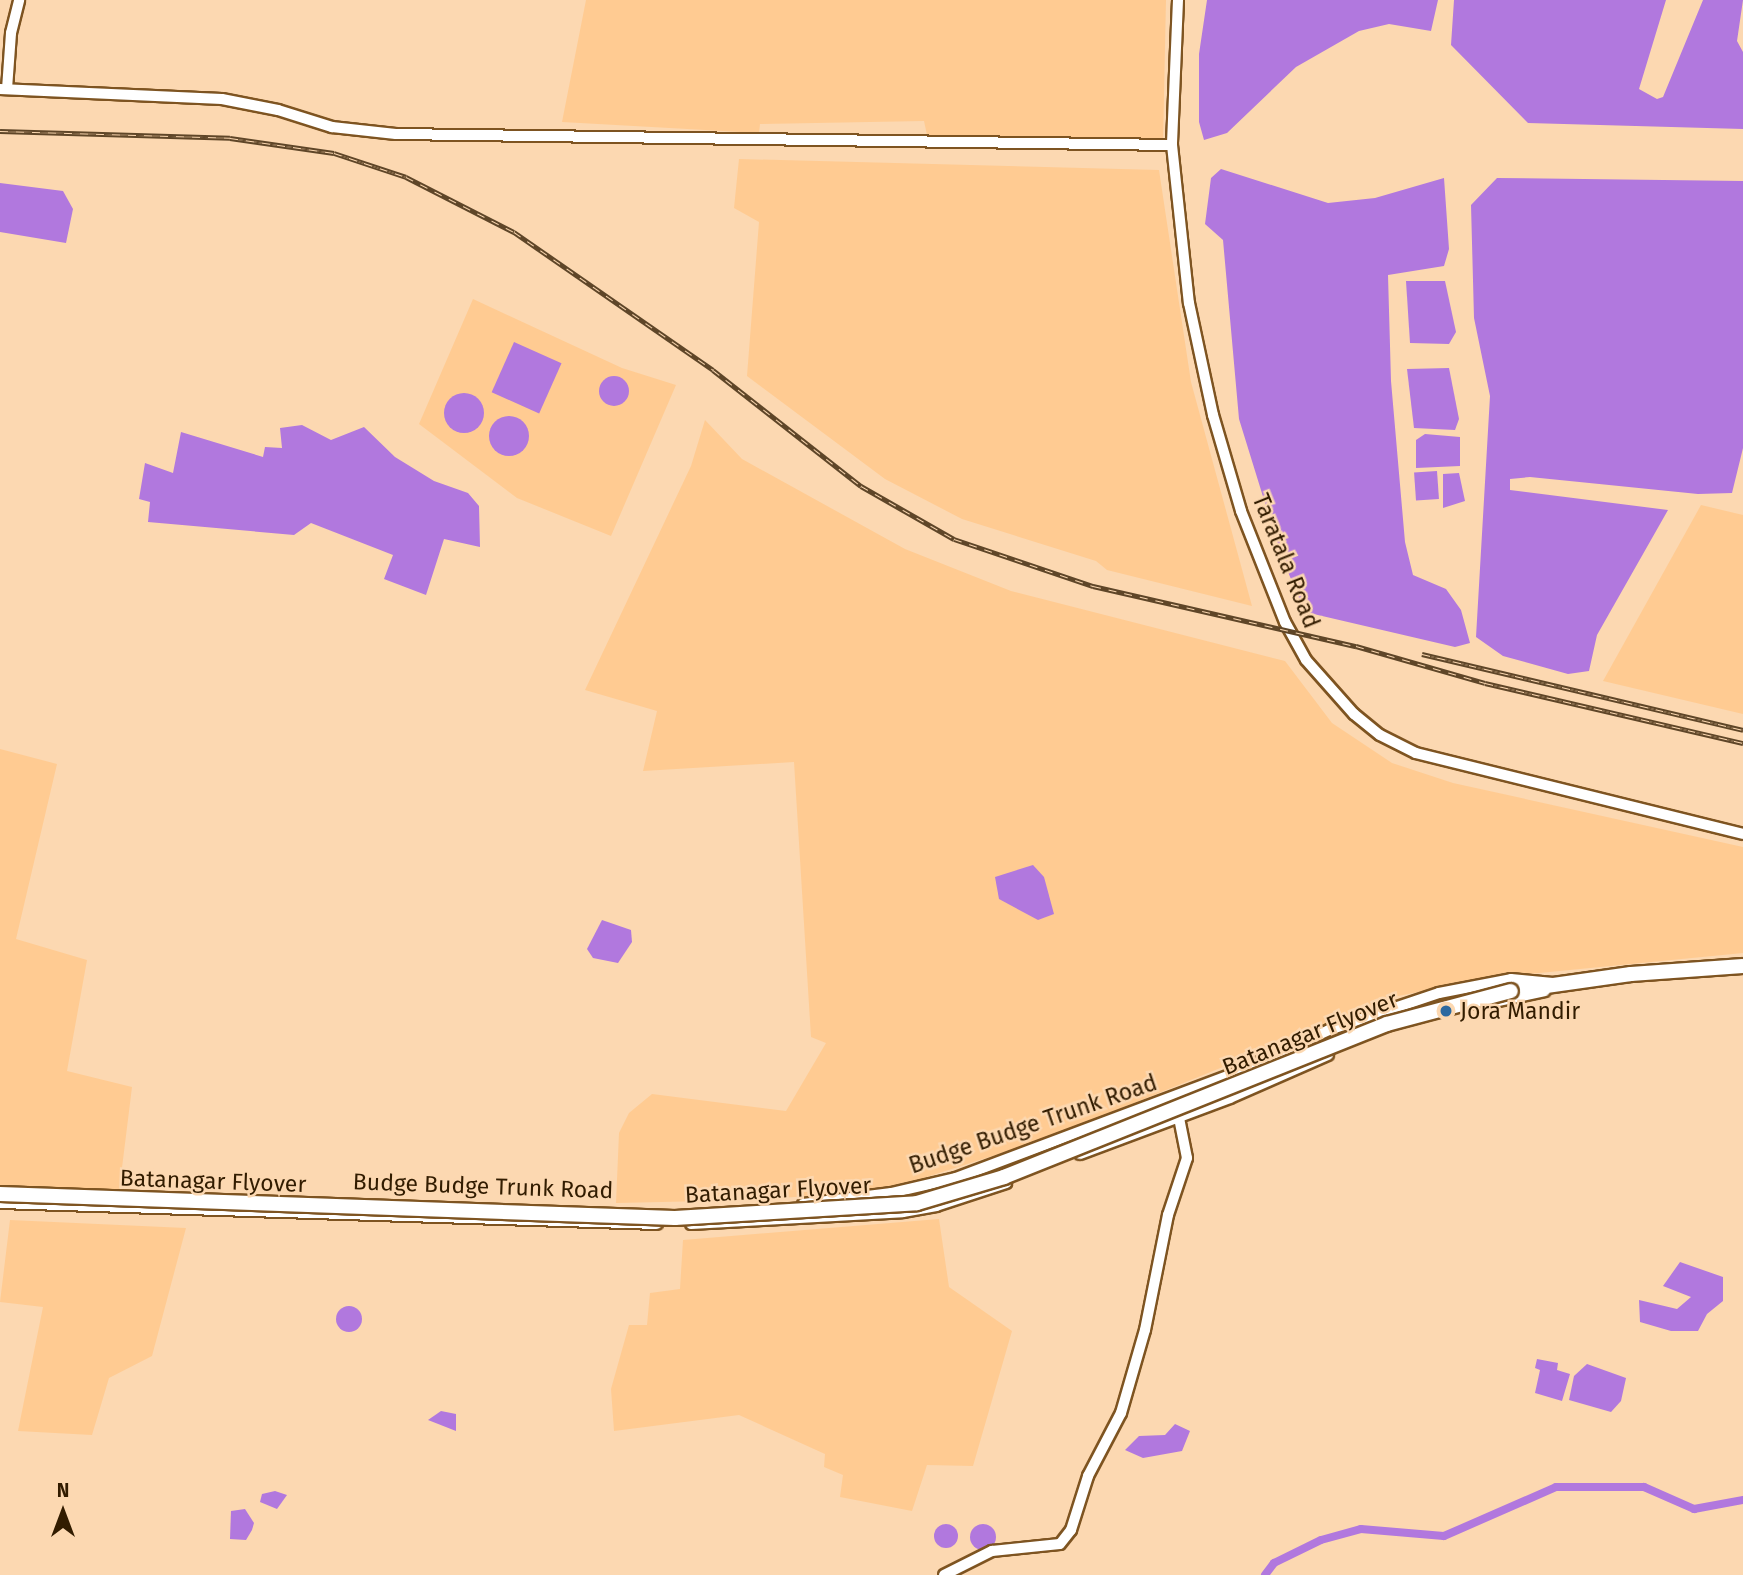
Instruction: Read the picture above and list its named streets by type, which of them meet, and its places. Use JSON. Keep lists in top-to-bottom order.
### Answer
{
  "streets": {
    "main road": ["Batanagar Flyover"],
    "street": ["Taratala Road", "Budge Budge Trunk Road"]
  },
  "crossings": [
    ["Batanagar Flyover", "Budge Budge Trunk Road"]
  ],
  "places": ["Jora Mandir"],
  "north": "top"
}
